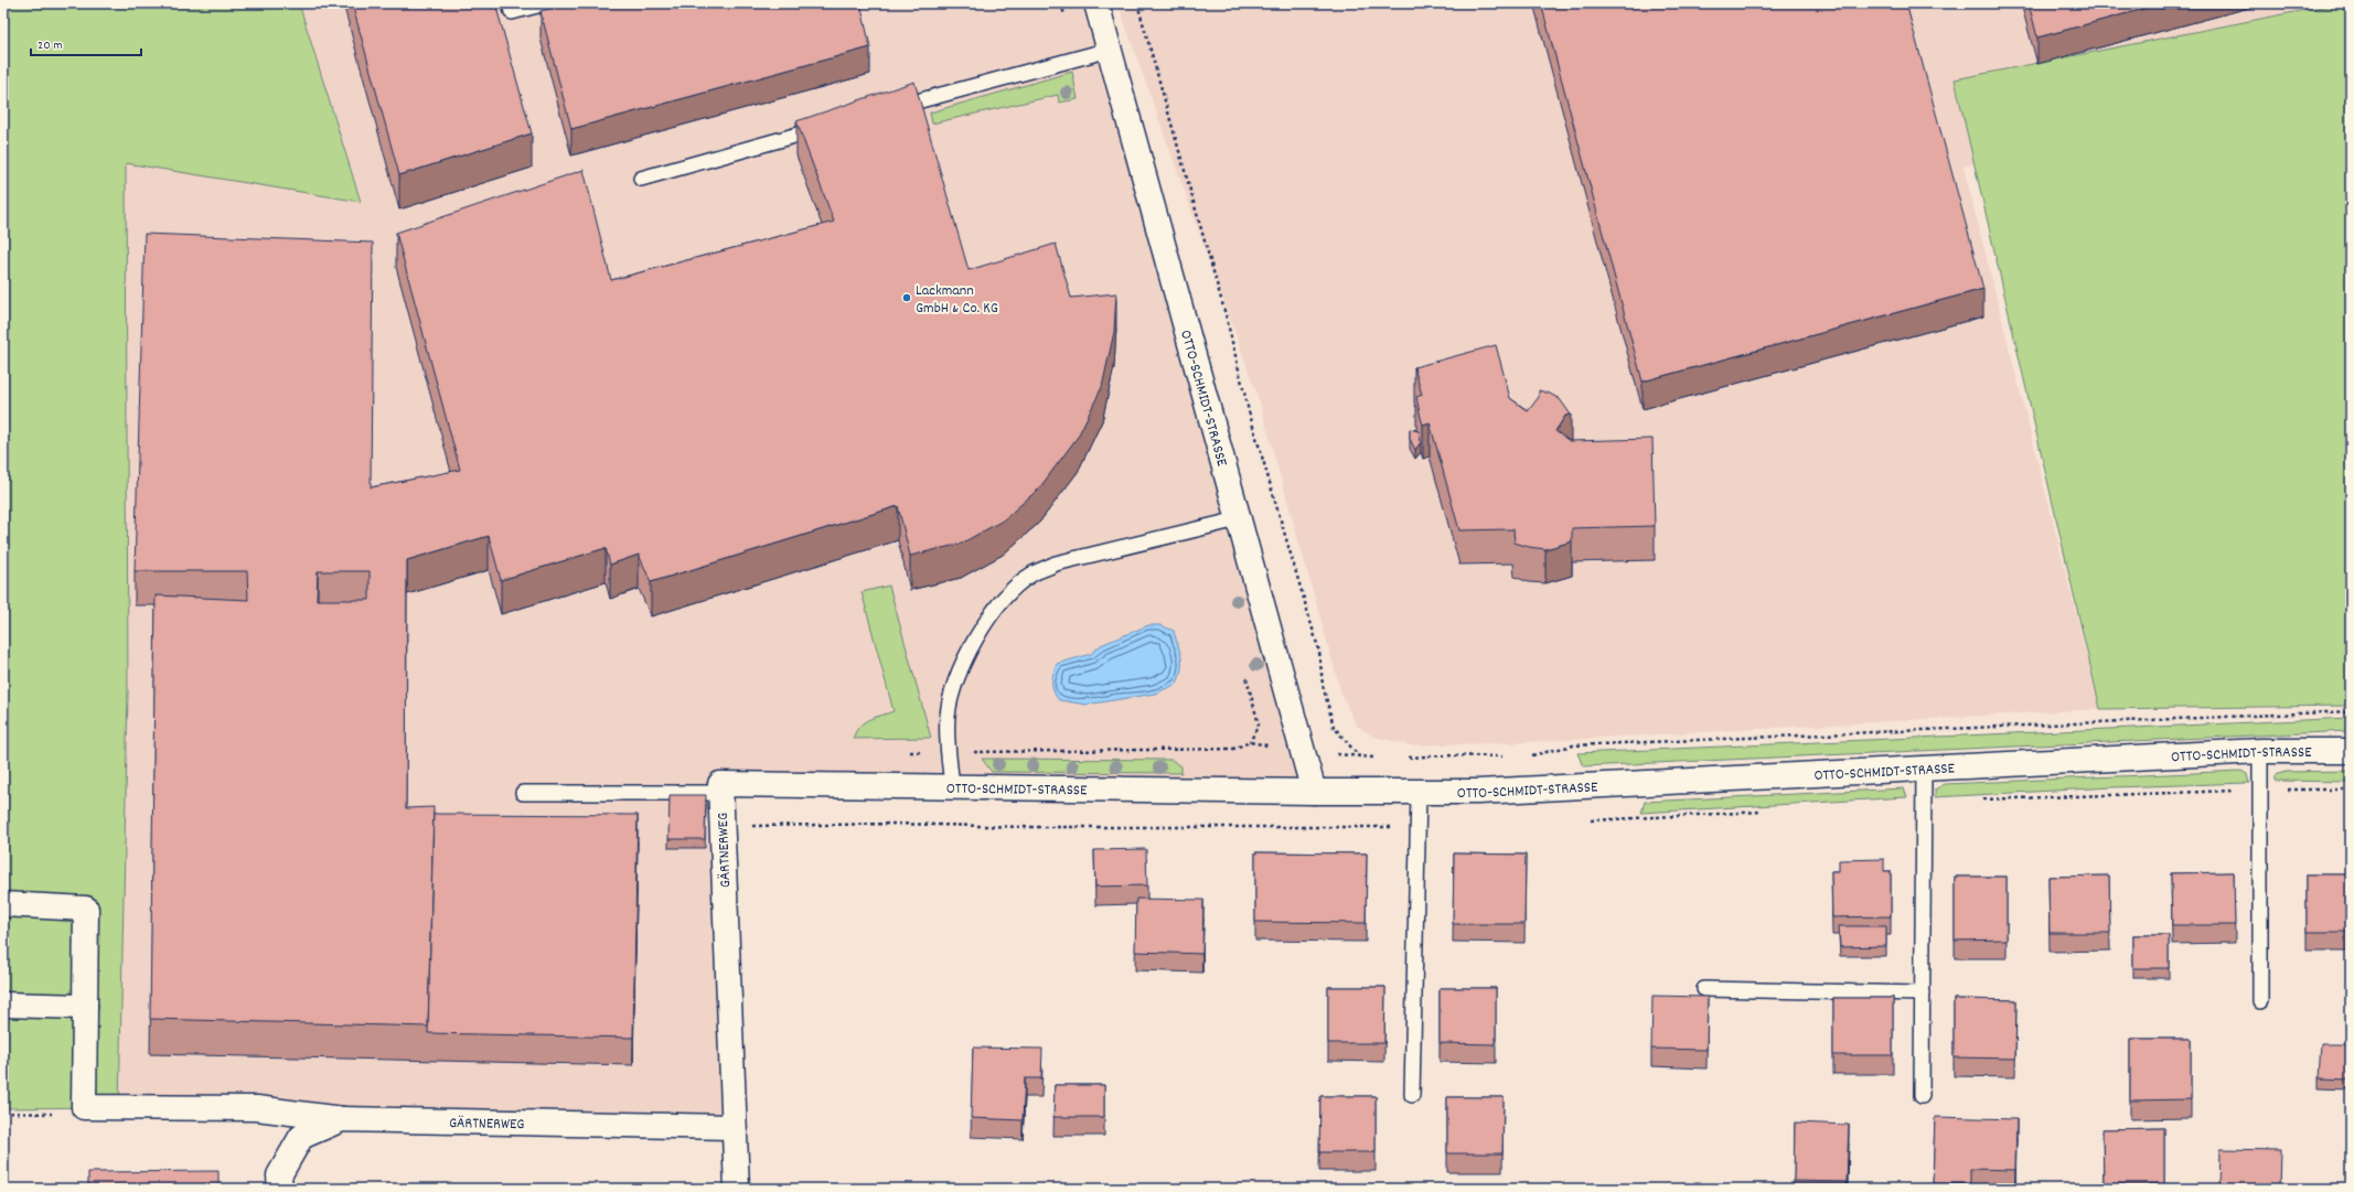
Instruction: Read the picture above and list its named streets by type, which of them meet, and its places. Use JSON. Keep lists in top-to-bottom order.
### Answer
{
  "streets": {
    "street": ["OTTO-SCHMIDT-STRASSE", "GÄRTNERWEG"]
  },
  "crossings": [
    ["OTTO-SCHMIDT-STRASSE", "GÄRTNERWEG"]
  ],
  "places": ["Lackmann GmbH & Co. KG"],
  "scale_bar": "20 m"
}
